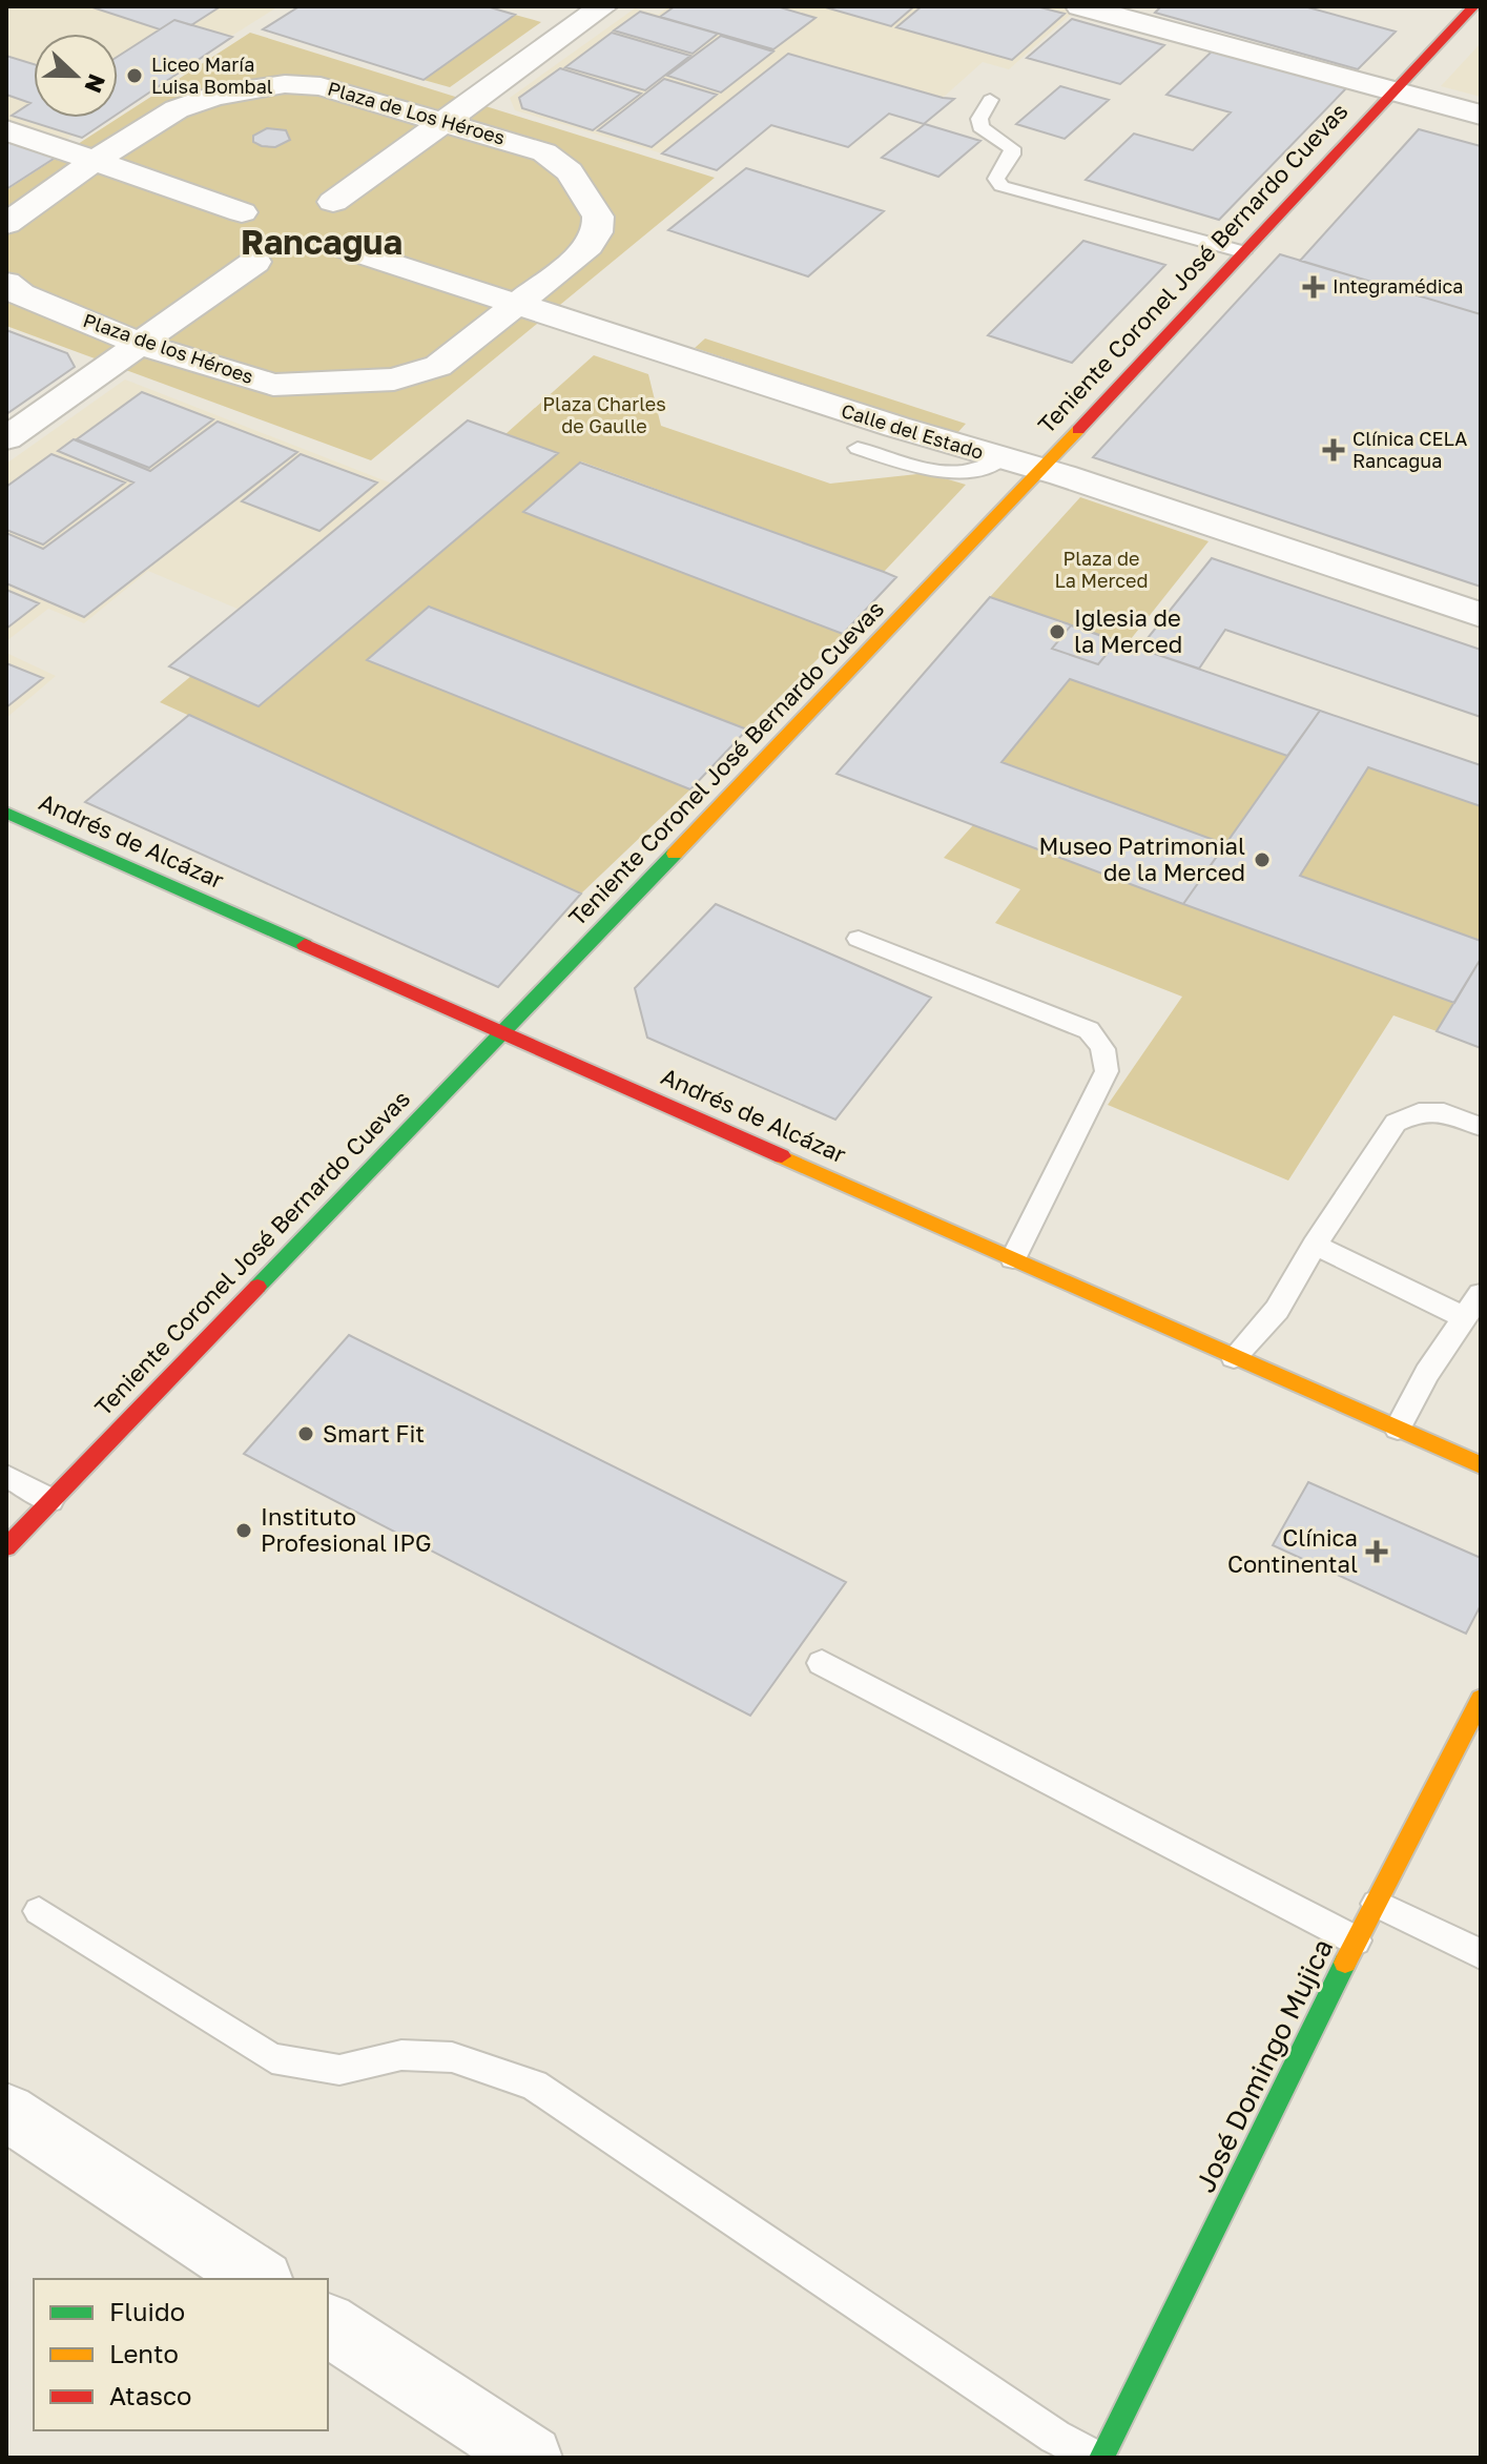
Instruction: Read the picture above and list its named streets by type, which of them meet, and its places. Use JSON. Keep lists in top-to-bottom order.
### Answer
{
  "streets": {
    "main road": ["Teniente Coronel José Bernardo Cuevas", "Andrés de Alcázar", "José Domingo Mujica"],
    "street": ["Plaza de Los Héroes", "Plaza de los Héroes", "Calle del Estado"]
  },
  "crossings": [
    ["Plaza de Los Héroes", "Plaza de los Héroes"],
    ["Plaza de Los Héroes", "Calle del Estado"],
    ["Teniente Coronel José Bernardo Cuevas", "Calle del Estado"],
    ["Teniente Coronel José Bernardo Cuevas", "Andrés de Alcázar"],
    ["Plaza de los Héroes", "Calle del Estado"]
  ],
  "districts": ["Rancagua"],
  "parks": ["Plaza Charles de Gaulle", "Plaza de La Merced"],
  "places": {
    "other": [
      "Liceo María Luisa Bombal",
      "Iglesia de la Merced",
      "Museo Patrimonial de la Merced",
      "Smart Fit",
      "Instituto Profesional IPG"
    ],
    "health": ["Integramédica", "Clínica CELA Rancagua", "Clínica Continental"]
  },
  "legend": ["Fluido", "Lento", "Atasco"],
  "north": "right"
}
